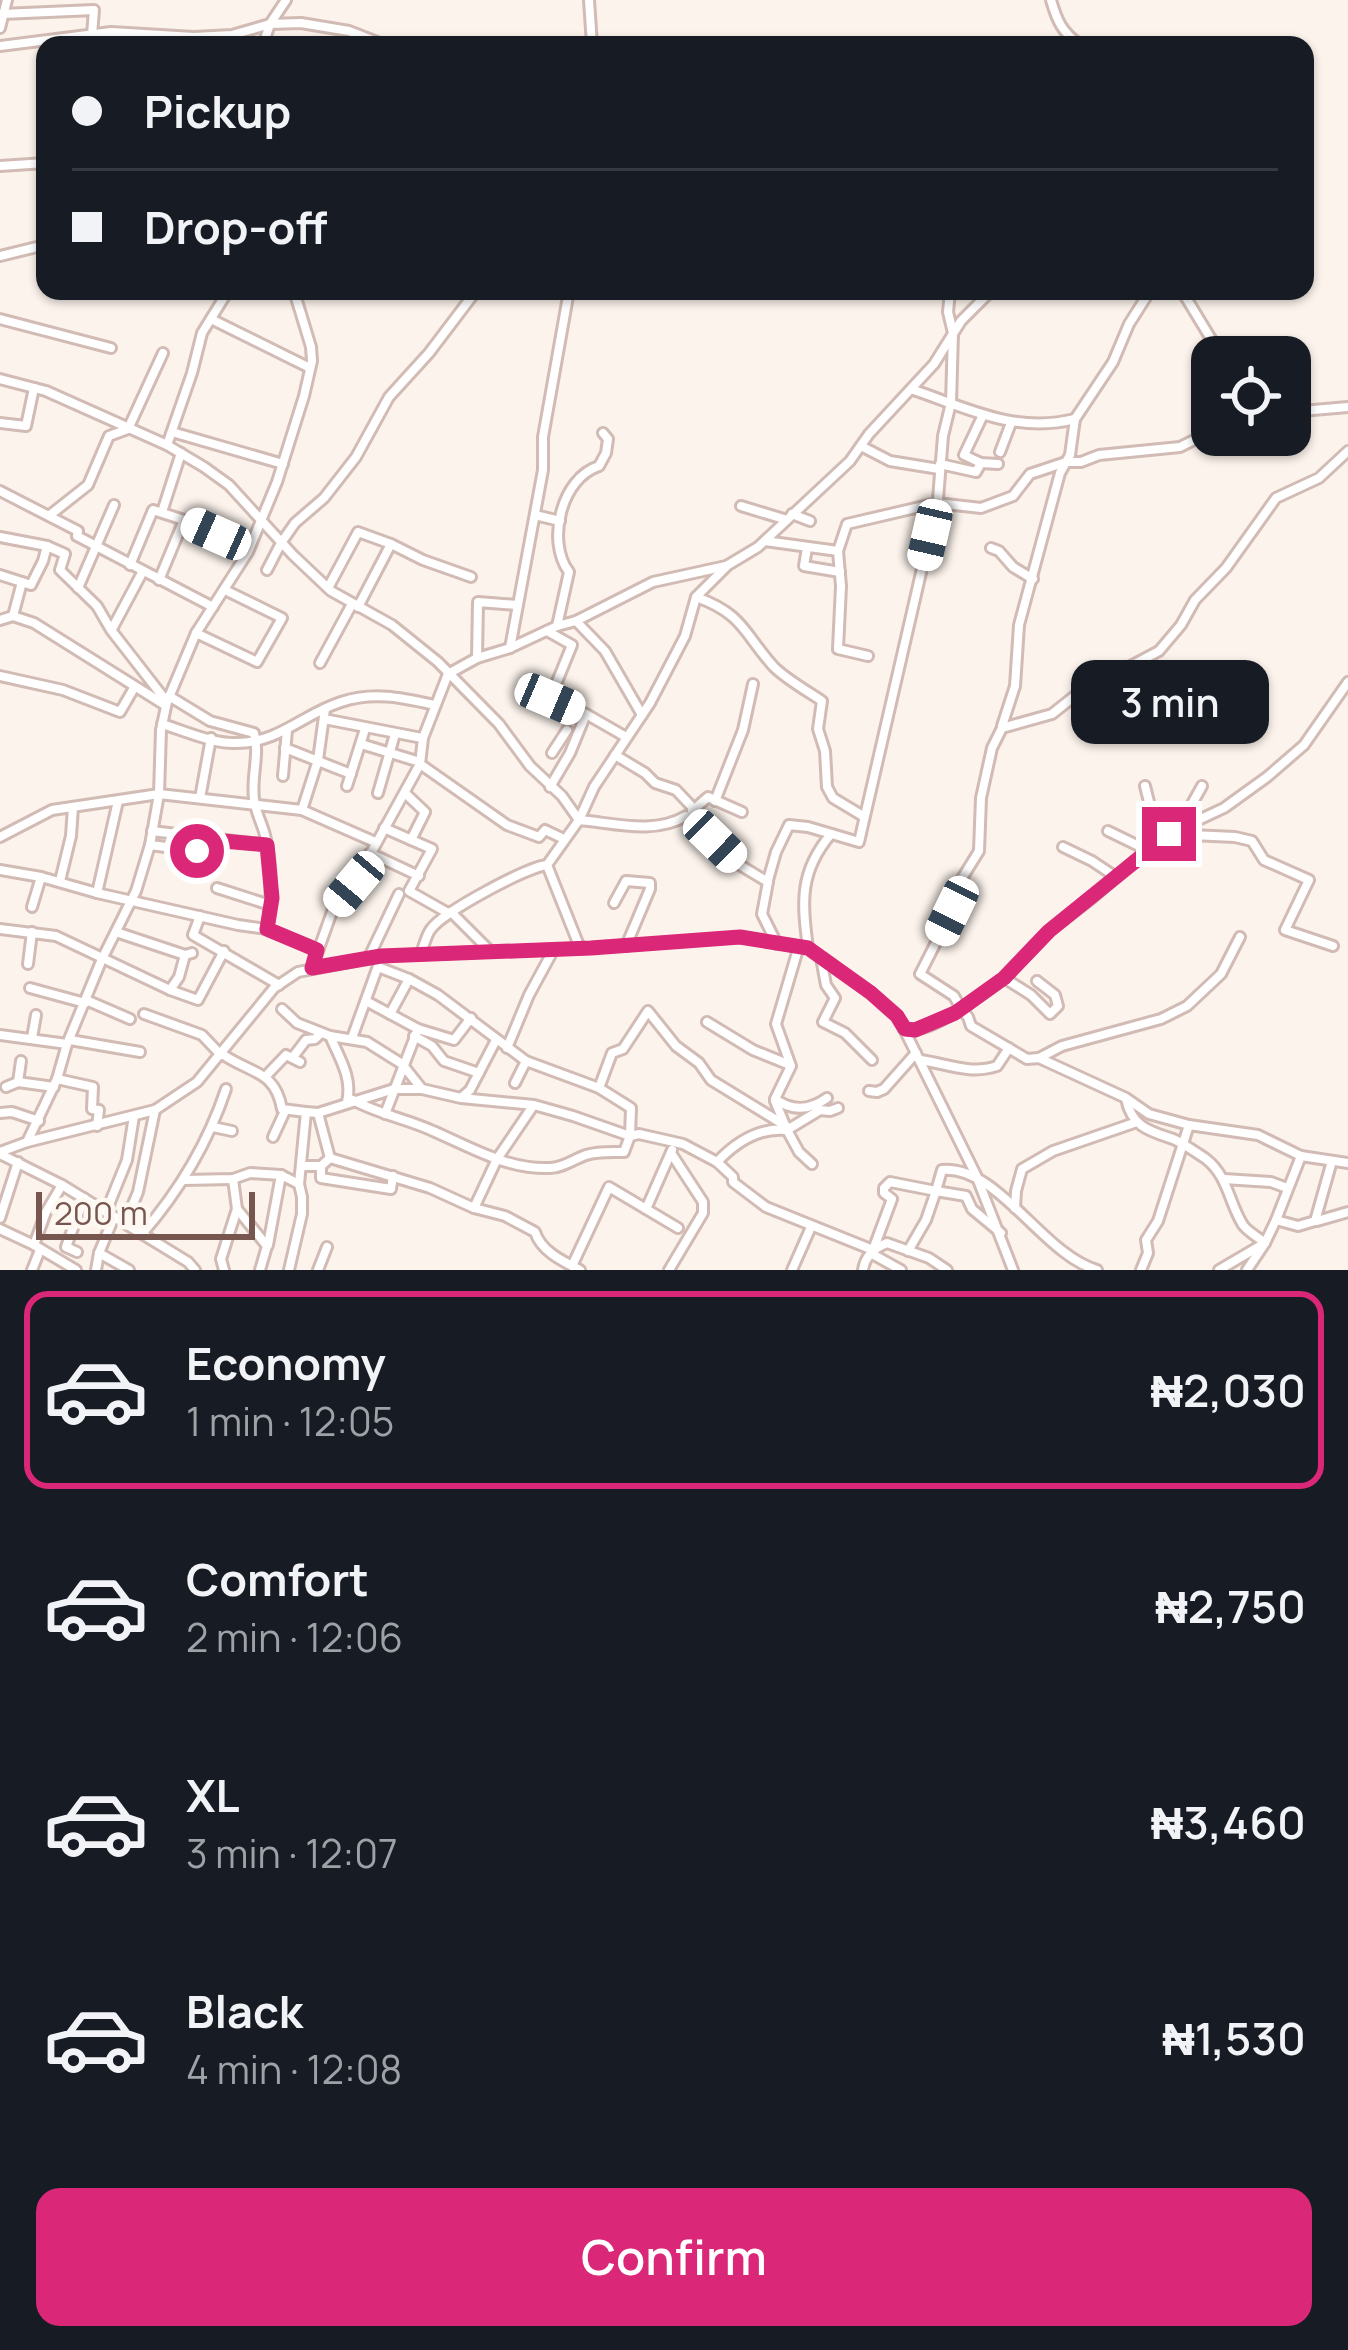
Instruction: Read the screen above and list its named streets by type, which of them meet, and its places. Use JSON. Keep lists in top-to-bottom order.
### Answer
{
  "scale_bar": "200 m",
  "page": {
    "banner": ["Pickup", "Drop-off"],
    "bubble": "3 min",
    "scale": "200 m",
    "list": [
      {
        "name": "Economy",
        "note": "1 min · 12:05",
        "value": "₦2,030"
      },
      {
        "name": "Comfort",
        "note": "2 min · 12:06",
        "value": "₦2,750"
      },
      {
        "name": "XL",
        "note": "3 min · 12:07",
        "value": "₦3,460"
      },
      {
        "name": "Black",
        "note": "4 min · 12:08",
        "value": "₦1,530"
      }
    ],
    "buttons": "Confirm"
  }
}
